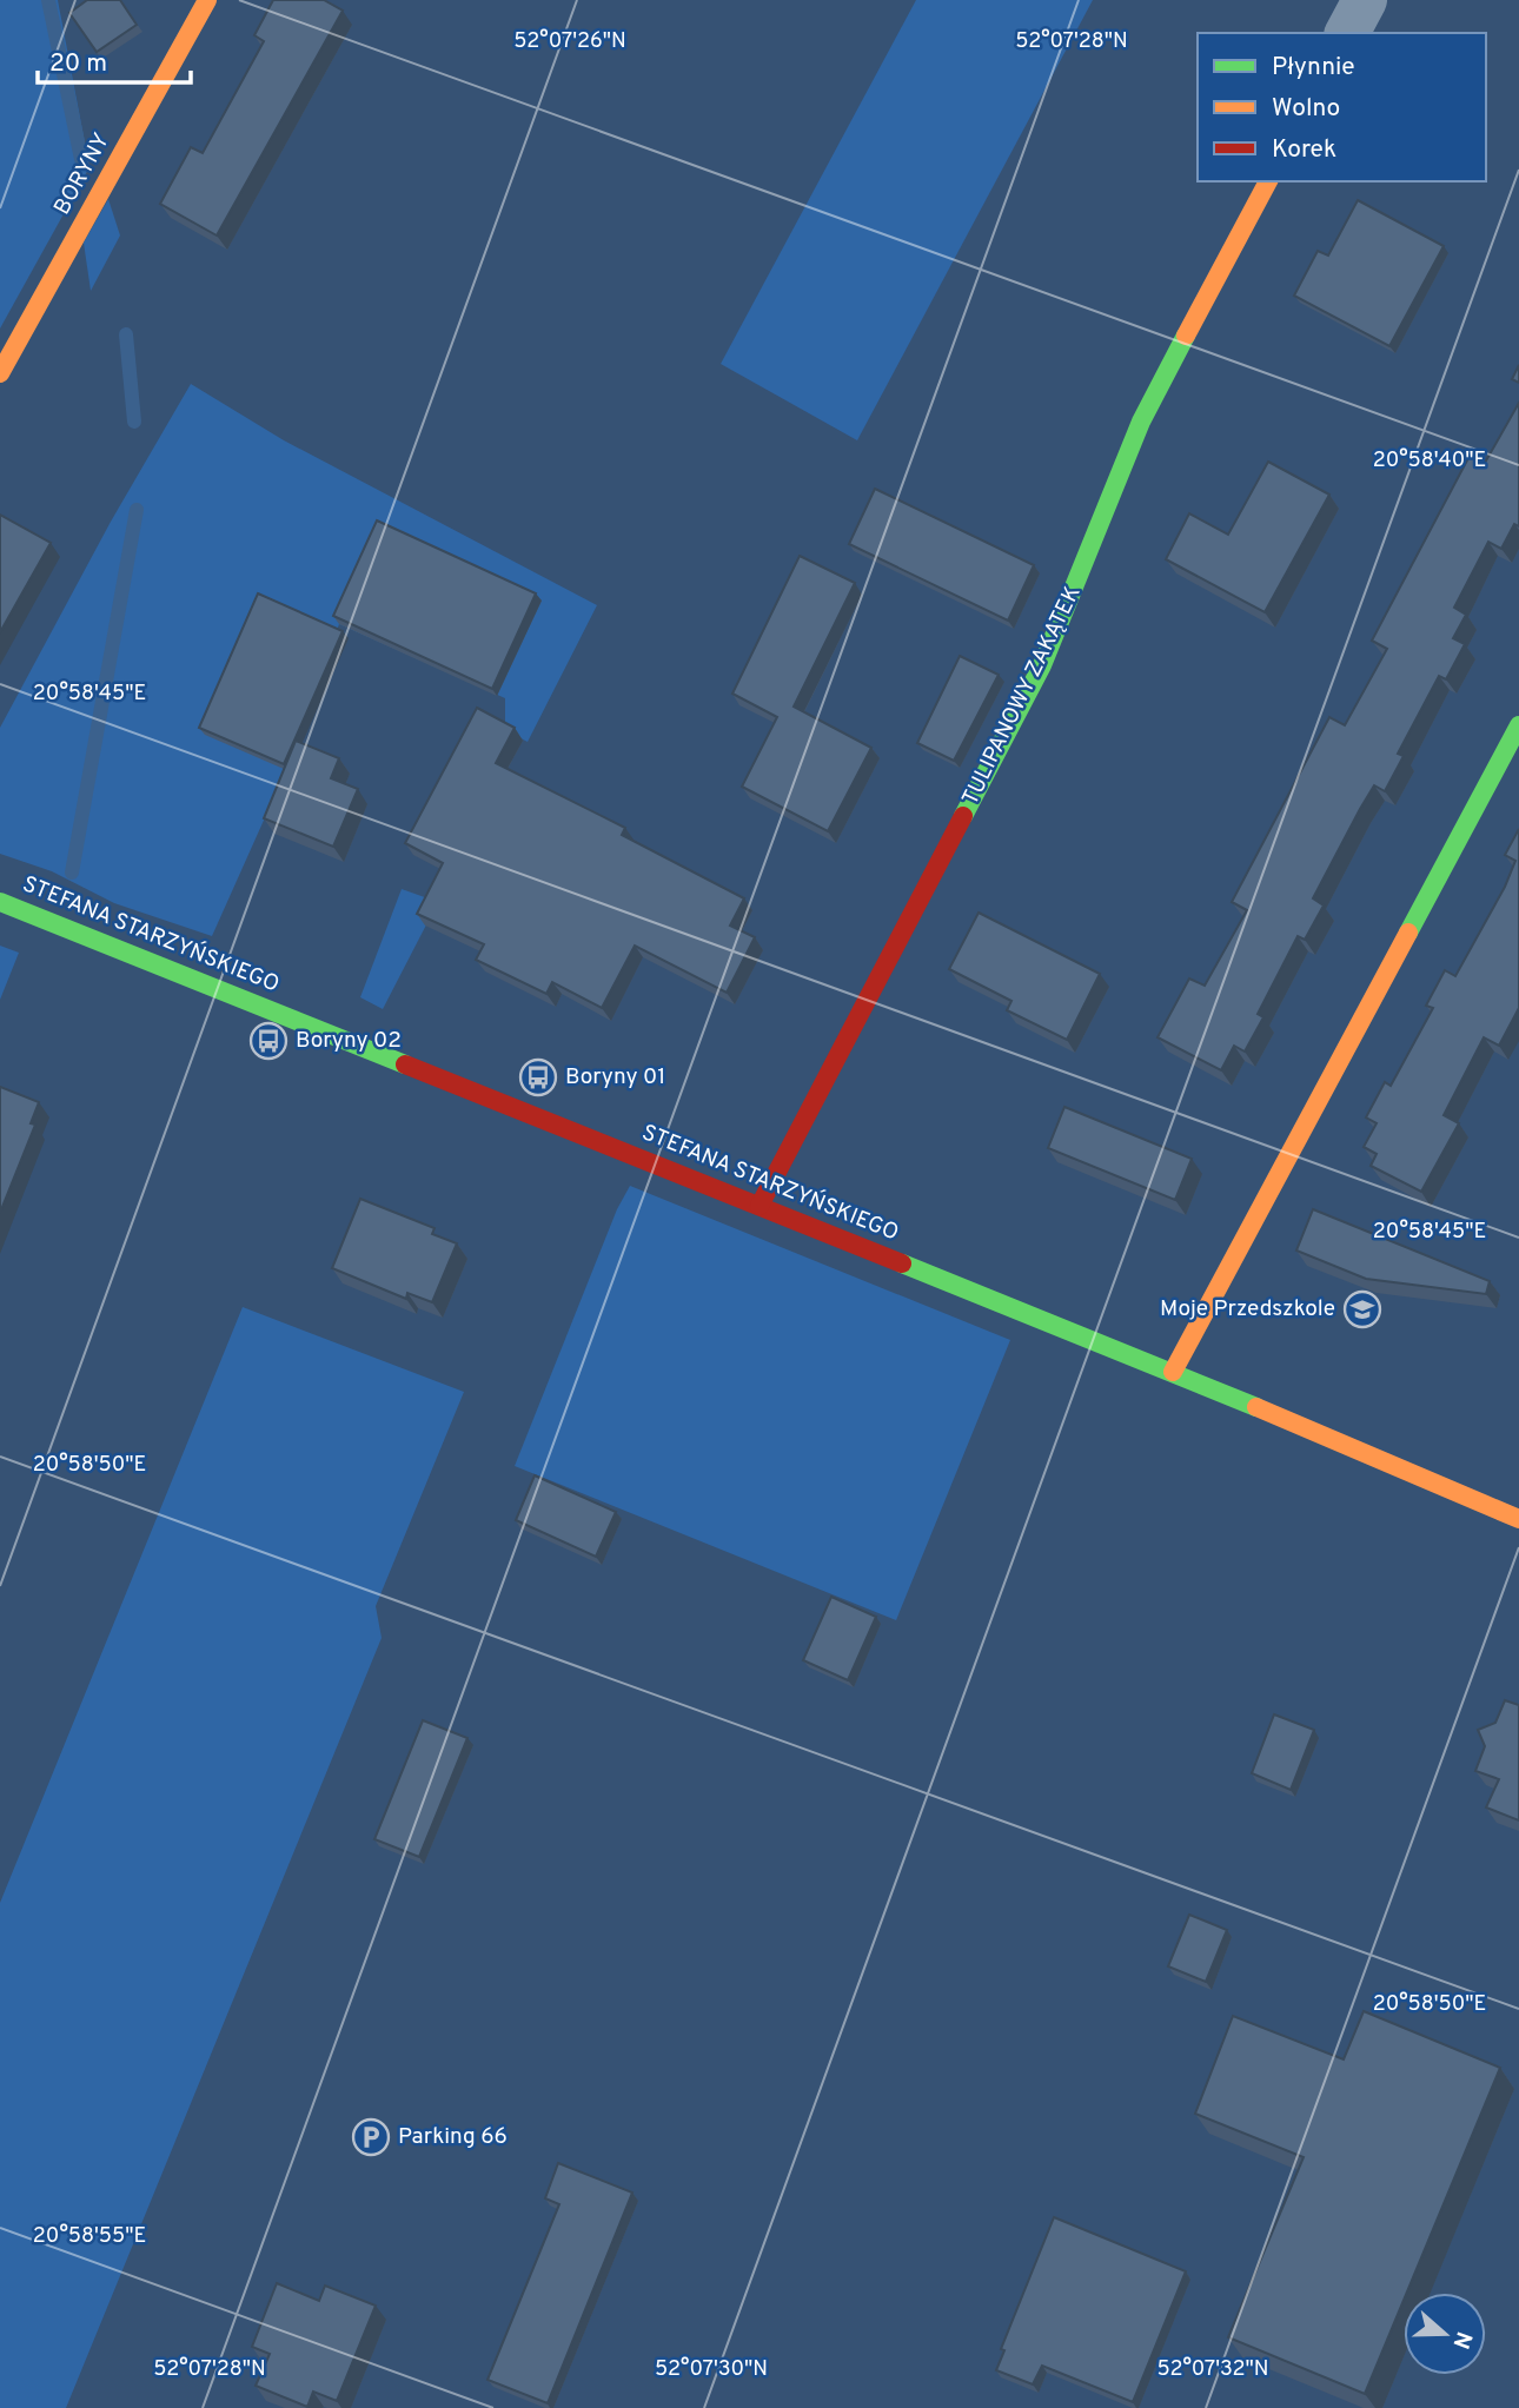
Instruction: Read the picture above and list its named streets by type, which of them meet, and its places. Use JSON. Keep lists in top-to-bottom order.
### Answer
{
  "streets": {
    "street": ["BORYNY", "TULIPANOWY ZAKĄTEK", "STEFANA STARZYŃSKIEGO"]
  },
  "crossings": [
    ["TULIPANOWY ZAKĄTEK", "STEFANA STARZYŃSKIEGO"]
  ],
  "places": {
    "bus stop": ["Boryny 02", "Boryny 01"],
    "school or university": ["Moje Przedszkole"],
    "parking": ["Parking 66"]
  },
  "legend": ["Płynnie", "Wolno", "Korek"],
  "scale_bar": "20 m",
  "north": "right",
  "coordinates": [
    "52°07'26\"N",
    "52°07'28\"N",
    "20°58'40\"E",
    "20°58'45\"E",
    "20°58'50\"E",
    "20°58'55\"E",
    "52°07'30\"N",
    "52°07'32\"N"
  ]
}
